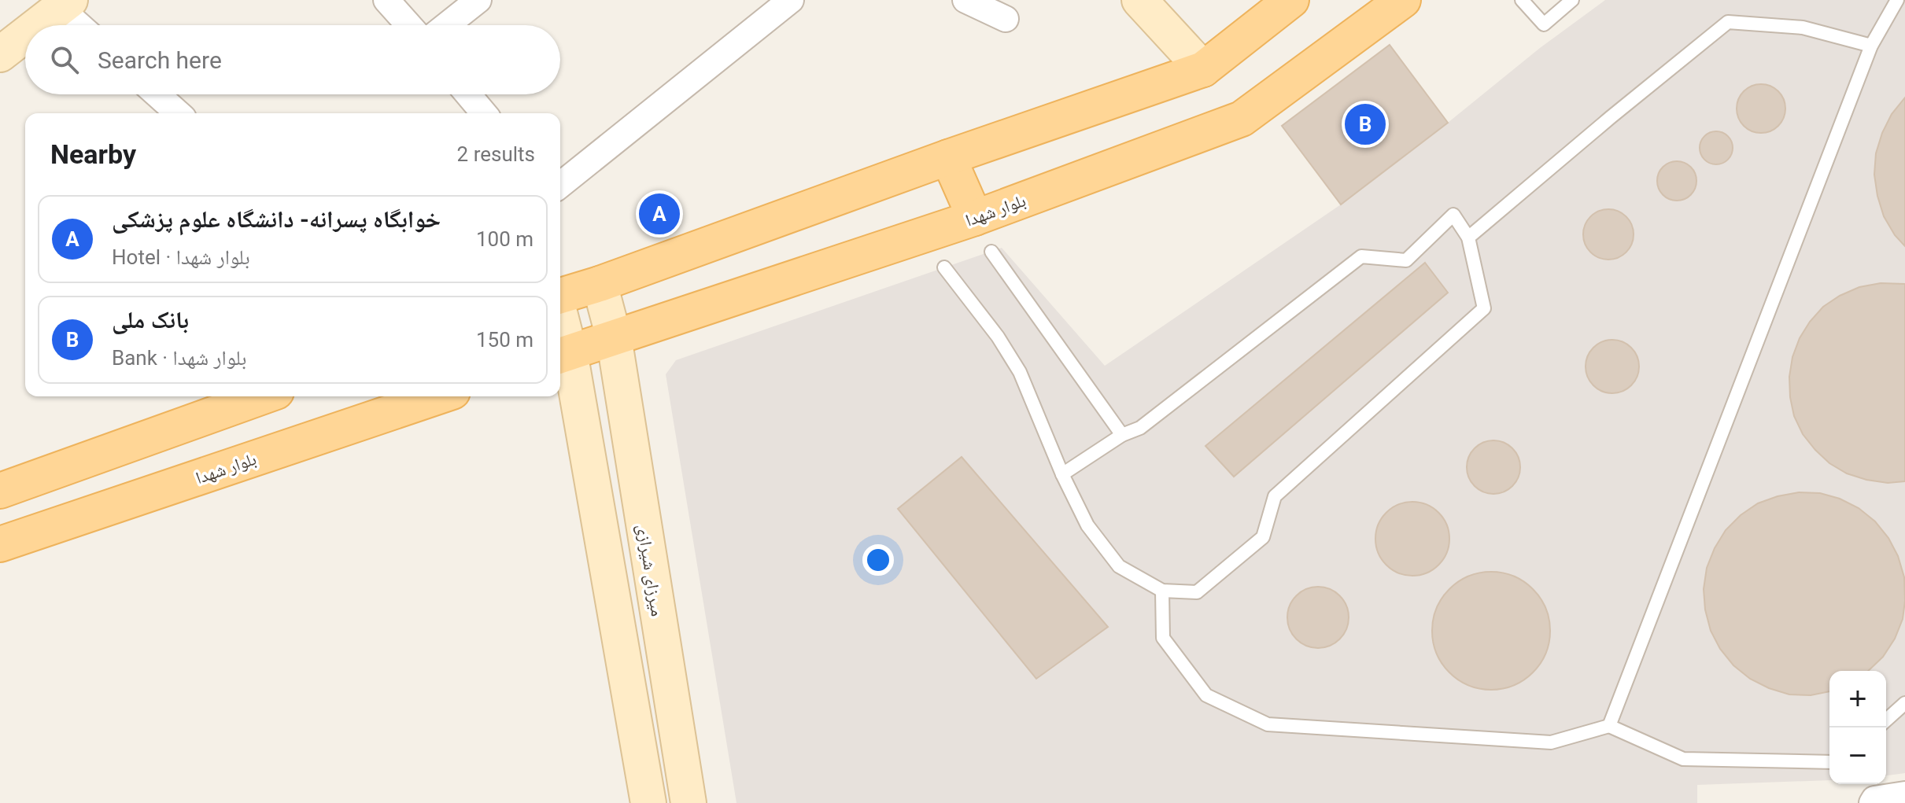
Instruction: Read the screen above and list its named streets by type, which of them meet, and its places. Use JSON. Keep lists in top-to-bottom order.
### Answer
{
  "streets": {
    "main road": ["بلوار شهدا", "میرزای شیرازی"]
  },
  "crossings": [
    ["بلوار شهدا", "میرزای شیرازی"]
  ],
  "page": {
    "search": "Search here",
    "pins": ["B", "A"],
    "heading": ["Nearby", "2 results"],
    "list": [
      {
        "mark": "A",
        "name": "خوابگاە پسرانە- دانشگاە علوم پزشکی",
        "note": "Hotel · بلوار شهدا",
        "value": "100 m"
      },
      {
        "mark": "B",
        "name": "بانک ملی",
        "note": "Bank · بلوار شهدا",
        "value": "150 m"
      }
    ],
    "map_buttons": ["+", "−"]
  }
}
